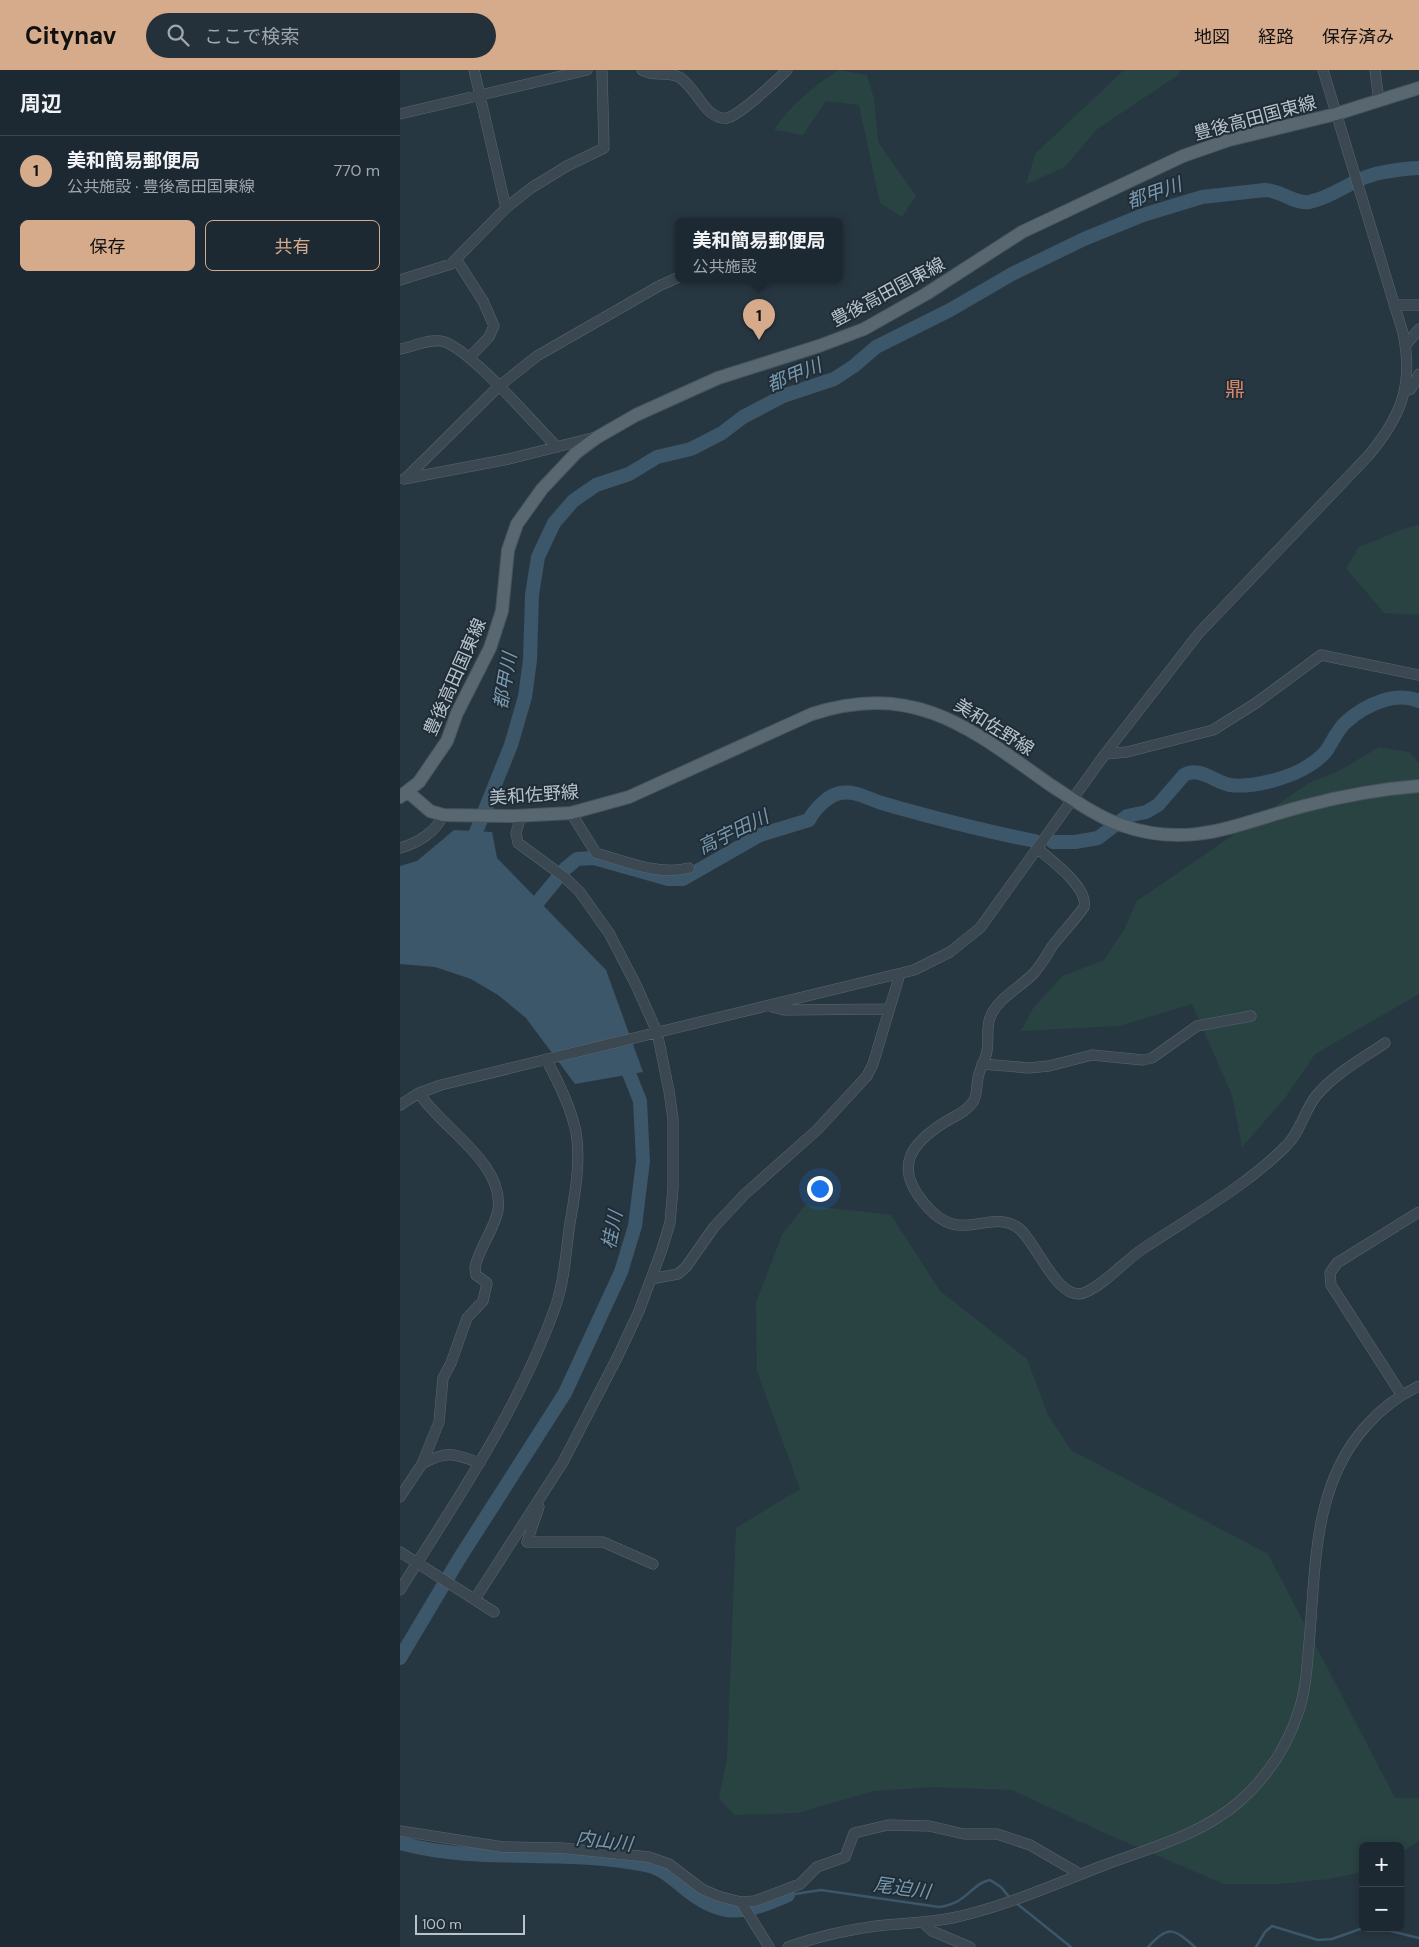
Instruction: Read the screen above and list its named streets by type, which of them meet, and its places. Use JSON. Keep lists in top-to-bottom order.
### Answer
{
  "streets": {
    "main road": ["豊後高田国東線", "美和佐野線"]
  },
  "crossings": [
    ["豊後高田国東線", "美和佐野線"]
  ],
  "districts": ["鼎"],
  "water": [
    "都甲川",
    "高宇田川",
    "桂川",
    "内山川",
    "尾迫川"
  ],
  "scale_bar": "100 m",
  "page": {
    "header": "Citynav",
    "search": "ここで検索",
    "nav": ["地図", "経路", "保存済み"],
    "heading": "周辺",
    "list": [
      {
        "mark": "1",
        "name": "美和簡易郵便局",
        "note": "公共施設 · 豊後高田国東線",
        "value": "770 m"
      }
    ],
    "buttons": ["保存", "共有"],
    "popup": ["美和簡易郵便局", "公共施設"],
    "pins": "1",
    "map_buttons": ["+", "−"],
    "scale": "100 m"
  }
}
